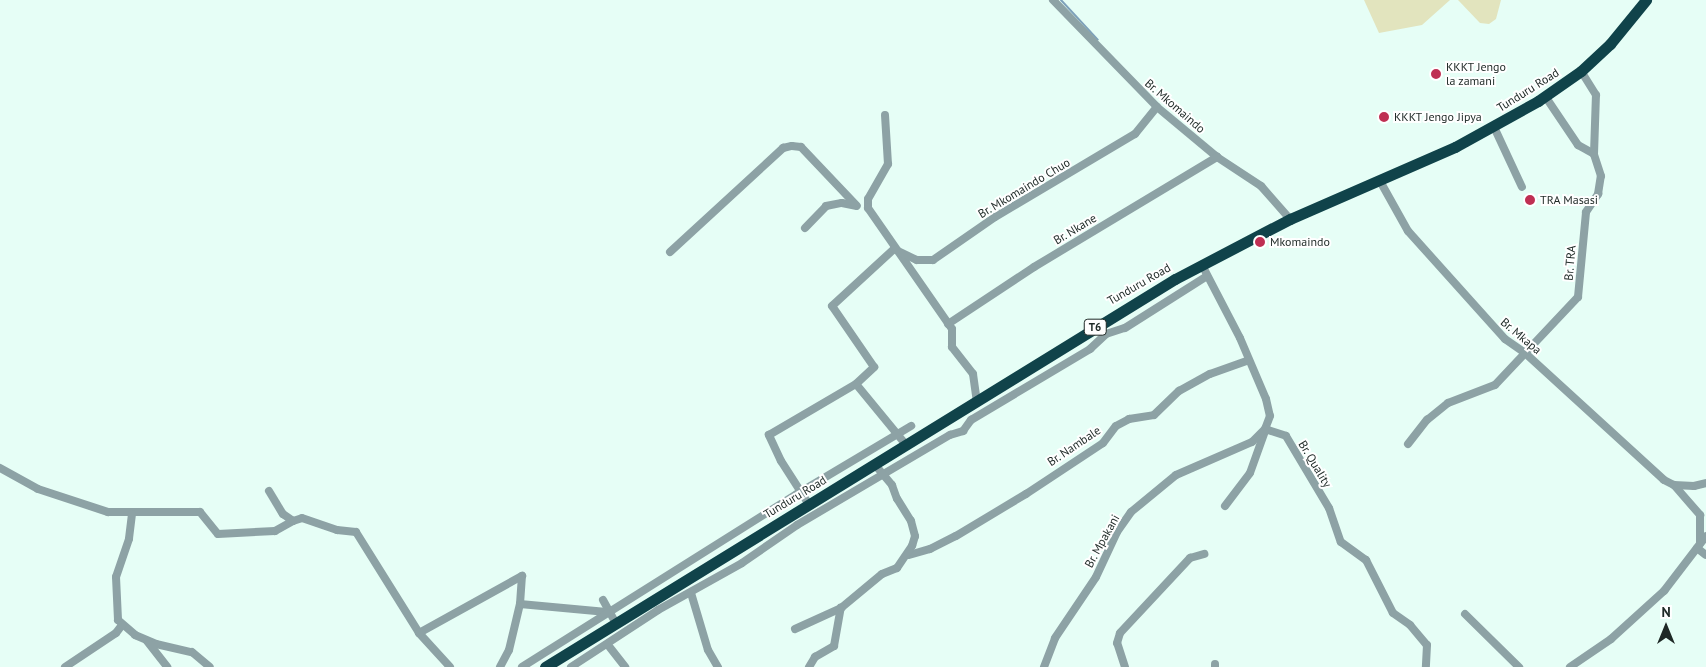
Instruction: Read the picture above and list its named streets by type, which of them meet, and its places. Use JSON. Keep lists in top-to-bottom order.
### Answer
{
  "streets": {
    "highway": ["Tunduru Road", "T6"],
    "street": [
      "Br. Mkomaindo",
      "Br. Mkomaindo Chuo",
      "Br. Nkane",
      "Br. TRA",
      "Br. Mkapa",
      "Br. Nambale",
      "Br. Quality",
      "Br. Mpakani"
    ]
  },
  "crossings": [
    ["Tunduru Road", "Br. Mkomaindo"],
    ["Tunduru Road", "Br. TRA"],
    ["Tunduru Road", "Br. Mkapa"],
    ["Br. Mkomaindo", "Br. Mkomaindo Chuo"],
    ["Br. Mkomaindo", "Br. Nkane"],
    ["Br. TRA", "Br. Mkapa"],
    ["Br. Quality", "Br. Mpakani"]
  ],
  "places": [
    "KKKT Jengo la zamani",
    "KKKT Jengo Jipya",
    "TRA Masasi",
    "Mkomaindo"
  ],
  "north": "top"
}
